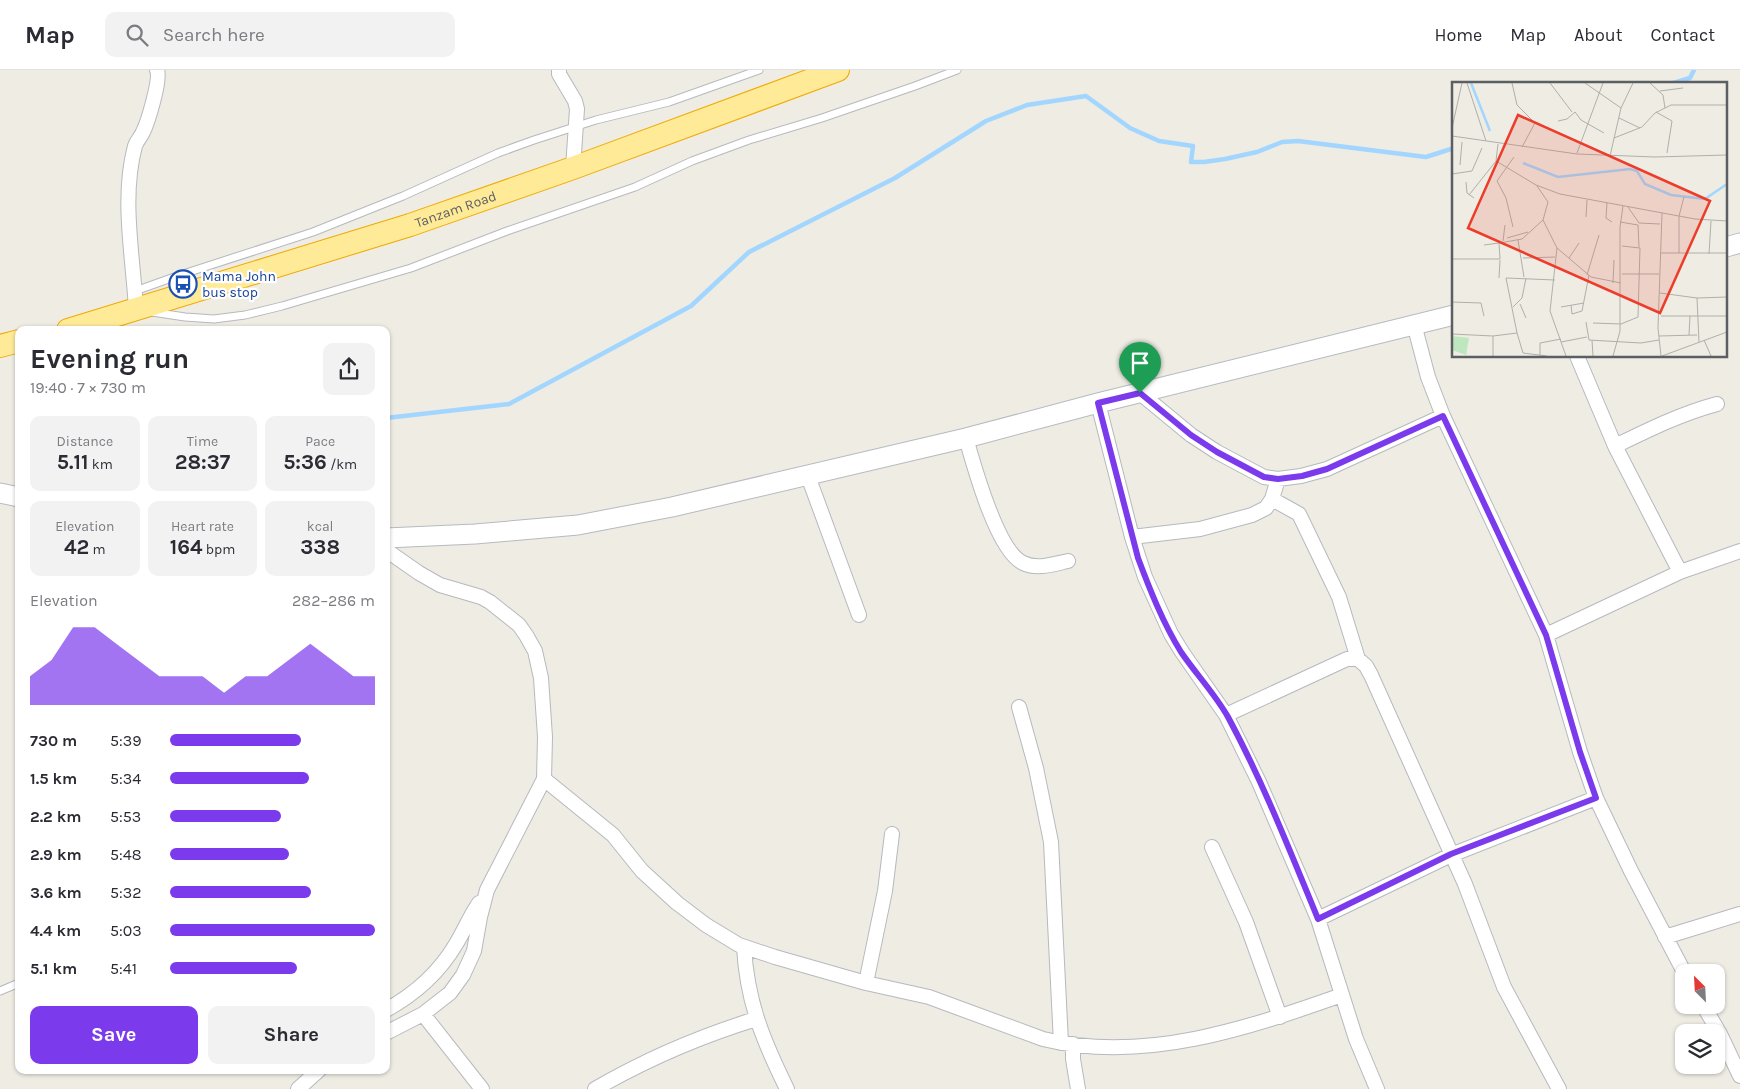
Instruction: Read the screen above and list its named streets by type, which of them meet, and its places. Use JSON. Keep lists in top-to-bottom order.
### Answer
{
  "streets": {
    "highway": ["Tanzam Road"]
  },
  "places": {
    "bus stop": ["Mama John bus stop"]
  },
  "north": "top left",
  "page": {
    "header": "Map",
    "search": "Search here",
    "nav": [
      "Home",
      "Map",
      "About",
      "Contact"
    ],
    "heading": ["Evening run", "19:40 · 7 × 730 m"],
    "stats": [
      ["Distance", "5.11 km"],
      ["Time", "28:37"],
      ["Pace", "5:36 /km"],
      ["Elevation", "42 m"],
      ["Heart rate", "164 bpm"],
      ["kcal", "338"]
    ],
    "chart": ["Elevation", "282–286 m"],
    "list": [
      {
        "name": "730 m",
        "note": "5:39"
      },
      {
        "name": "1.5 km",
        "note": "5:34"
      },
      {
        "name": "2.2 km",
        "note": "5:53"
      },
      {
        "name": "2.9 km",
        "note": "5:48"
      },
      {
        "name": "3.6 km",
        "note": "5:32"
      },
      {
        "name": "4.4 km",
        "note": "5:03"
      },
      {
        "name": "5.1 km",
        "note": "5:41"
      }
    ],
    "buttons": ["Save", "Share"]
  }
}
